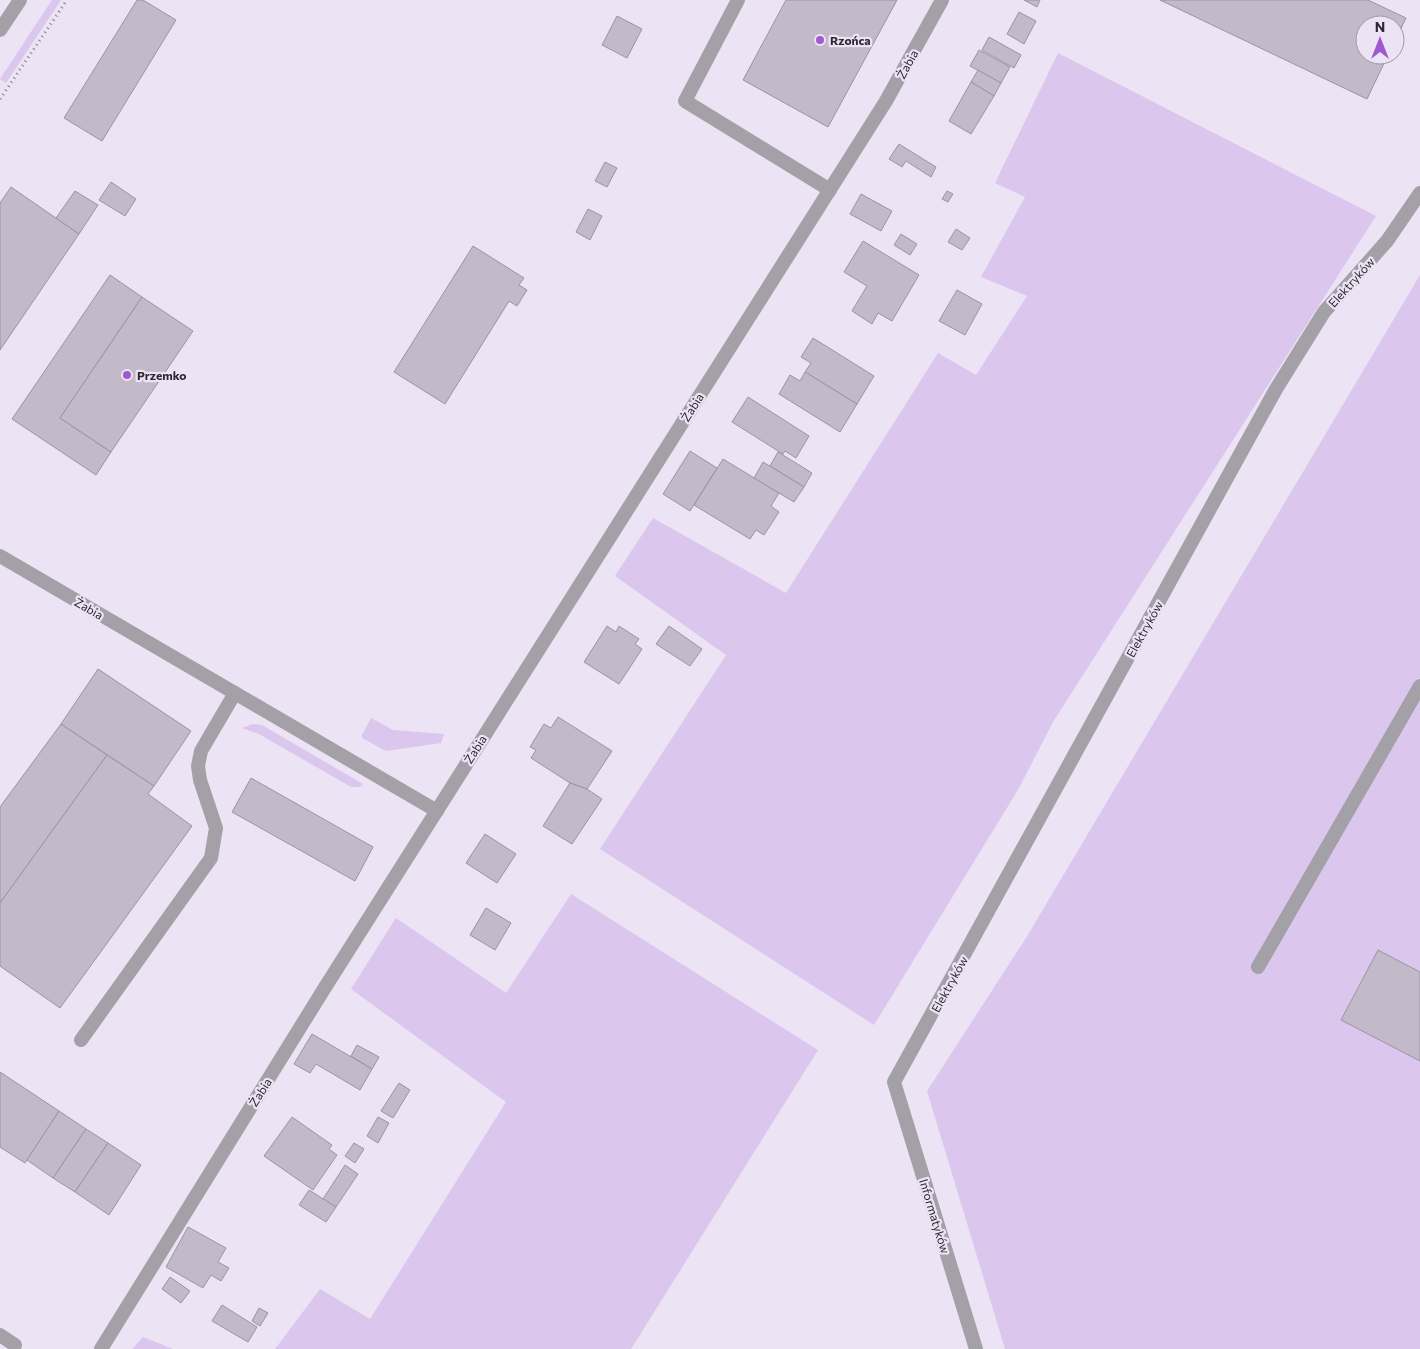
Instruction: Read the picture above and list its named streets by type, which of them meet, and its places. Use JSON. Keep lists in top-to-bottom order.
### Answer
{
  "streets": {
    "street": ["Żabia", "Elektryków", "Informatyków"]
  },
  "crossings": [
    ["Elektryków", "Informatyków"]
  ],
  "places": ["Rzońca", "Przemko"],
  "north": "top"
}
